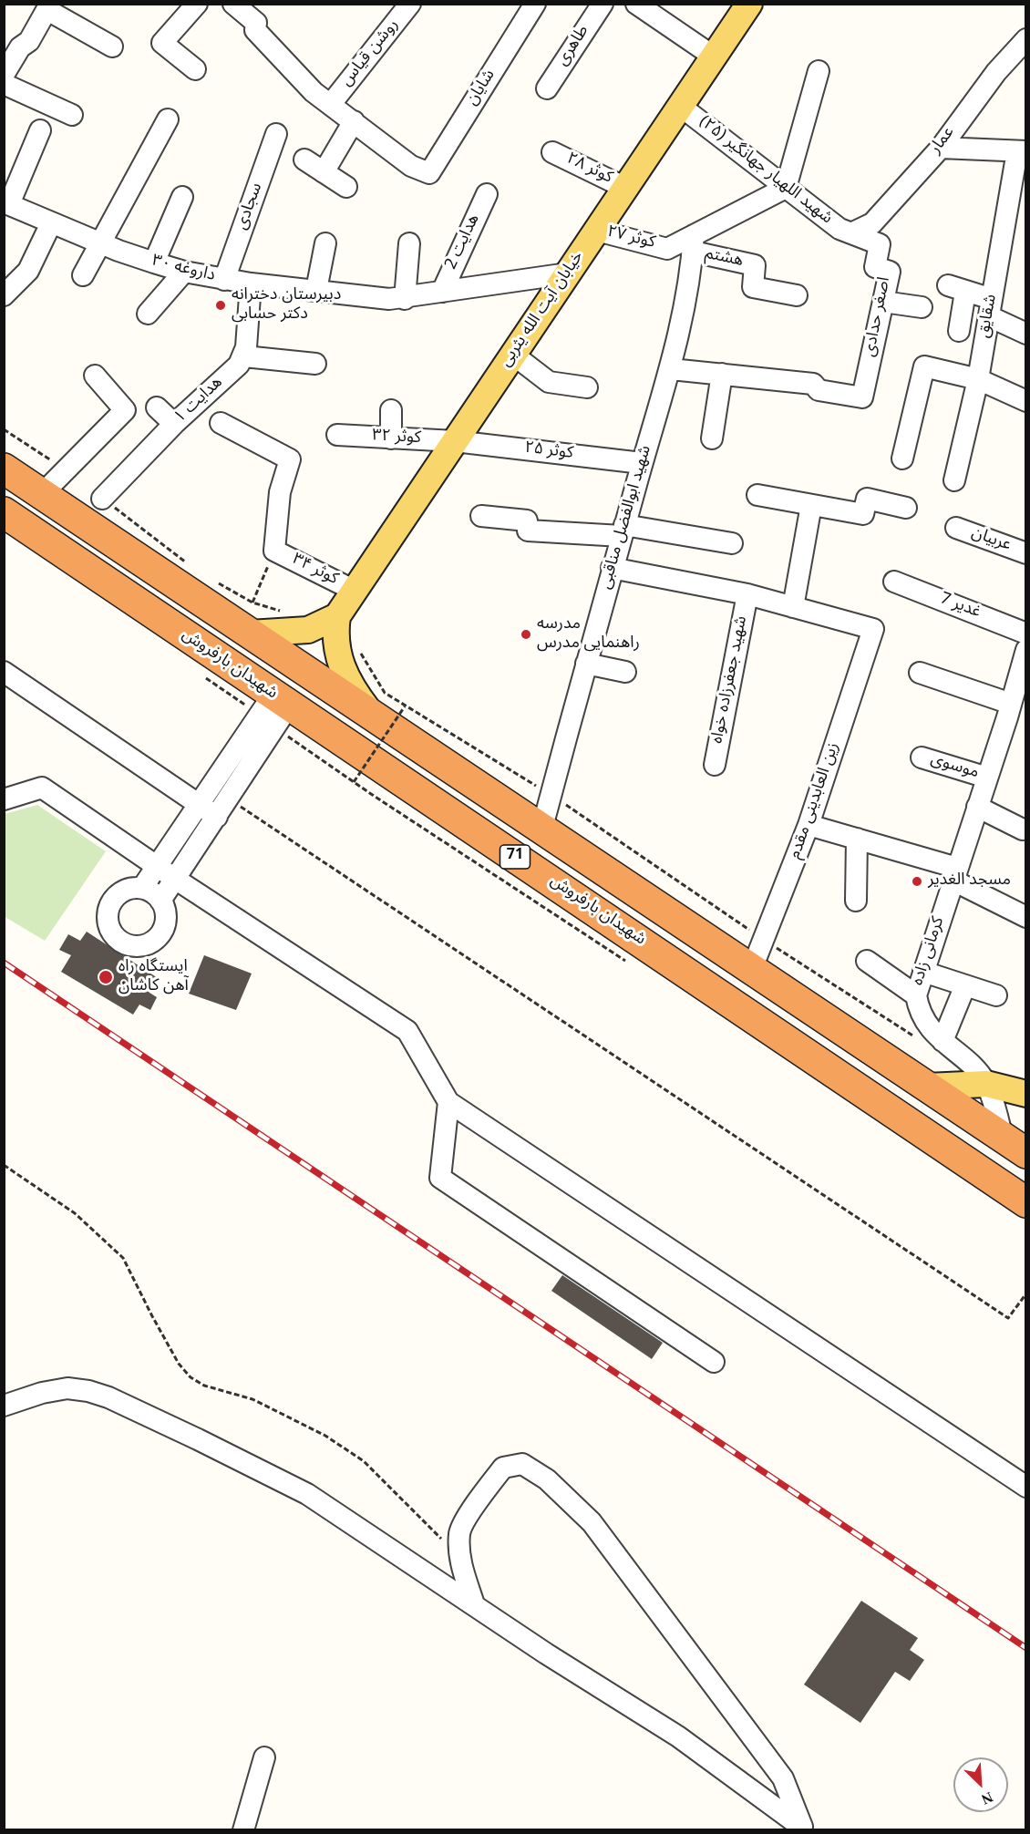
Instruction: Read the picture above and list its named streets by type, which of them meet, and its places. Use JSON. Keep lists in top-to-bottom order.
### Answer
{
  "streets": {
    "highway": ["شهیدان بارفروش", "71"],
    "main road": ["خیابان آیت الله یثربی"],
    "street": [
      "طاهری",
      "روشن قیاس",
      "شایان",
      "عمار",
      "کوثر ۲۸",
      "شهید اللهیار جهانگیر (۲۵)",
      "سجادی",
      "کوثر ۲۷",
      "هدایت 2",
      "هشتم",
      "داروغه ۳۰",
      "شقایق",
      "اصغر حدادی",
      "هدایت ۱",
      "کوثر ۳۲",
      "کوثر ۲۵",
      "شهید ابوالفضل مناقبی",
      "عربیان",
      "کوثر ۳۴",
      "غدیر 7",
      "شهید جعفرزاده خواه",
      "موسوی",
      "زین العابدینی مقدم",
      "کرمانی زاده"
    ]
  },
  "crossings": [
    ["عمار", "شهید اللهیار جهانگیر (۲۵)"],
    ["عمار", "اصغر حدادی"],
    ["کوثر ۲۸", "خیابان آیت الله یثربی"],
    ["شهید اللهیار جهانگیر (۲۵)", "کوثر ۲۷"],
    ["شهید اللهیار جهانگیر (۲۵)", "خیابان آیت الله یثربی"],
    ["شهید اللهیار جهانگیر (۲۵)", "اصغر حدادی"],
    ["سجادی", "داروغه ۳۰"],
    ["کوثر ۲۷", "هشتم"],
    ["کوثر ۲۷", "خیابان آیت الله یثربی"],
    ["کوثر ۲۷", "شهید ابوالفضل مناقبی"],
    ["هدایت 2", "داروغه ۳۰"],
    ["هشتم", "شهید ابوالفضل مناقبی"],
    ["داروغه ۳۰", "خیابان آیت الله یثربی"],
    ["خیابان آیت الله یثربی", "کوثر ۳۲"],
    ["خیابان آیت الله یثربی", "کوثر ۲۵"],
    ["خیابان آیت الله یثربی", "کوثر ۳۴"],
    ["کوثر ۳۲", "کوثر ۲۵"],
    ["کوثر ۲۵", "شهید ابوالفضل مناقبی"],
    ["شهید ابوالفضل مناقبی", "71"],
    ["موسوی", "کرمانی زاده"],
    ["زین العابدینی مقدم", "71"],
    ["71", "کرمانی زاده"]
  ],
  "places": [
    "دبیرستان دخترانه دکتر حسابی",
    "مدرسه راهنمایی مدرس",
    "مسجد الغدیر",
    "ایستگاه راه آهن کاشان"
  ],
  "north": "bottom right"
}
